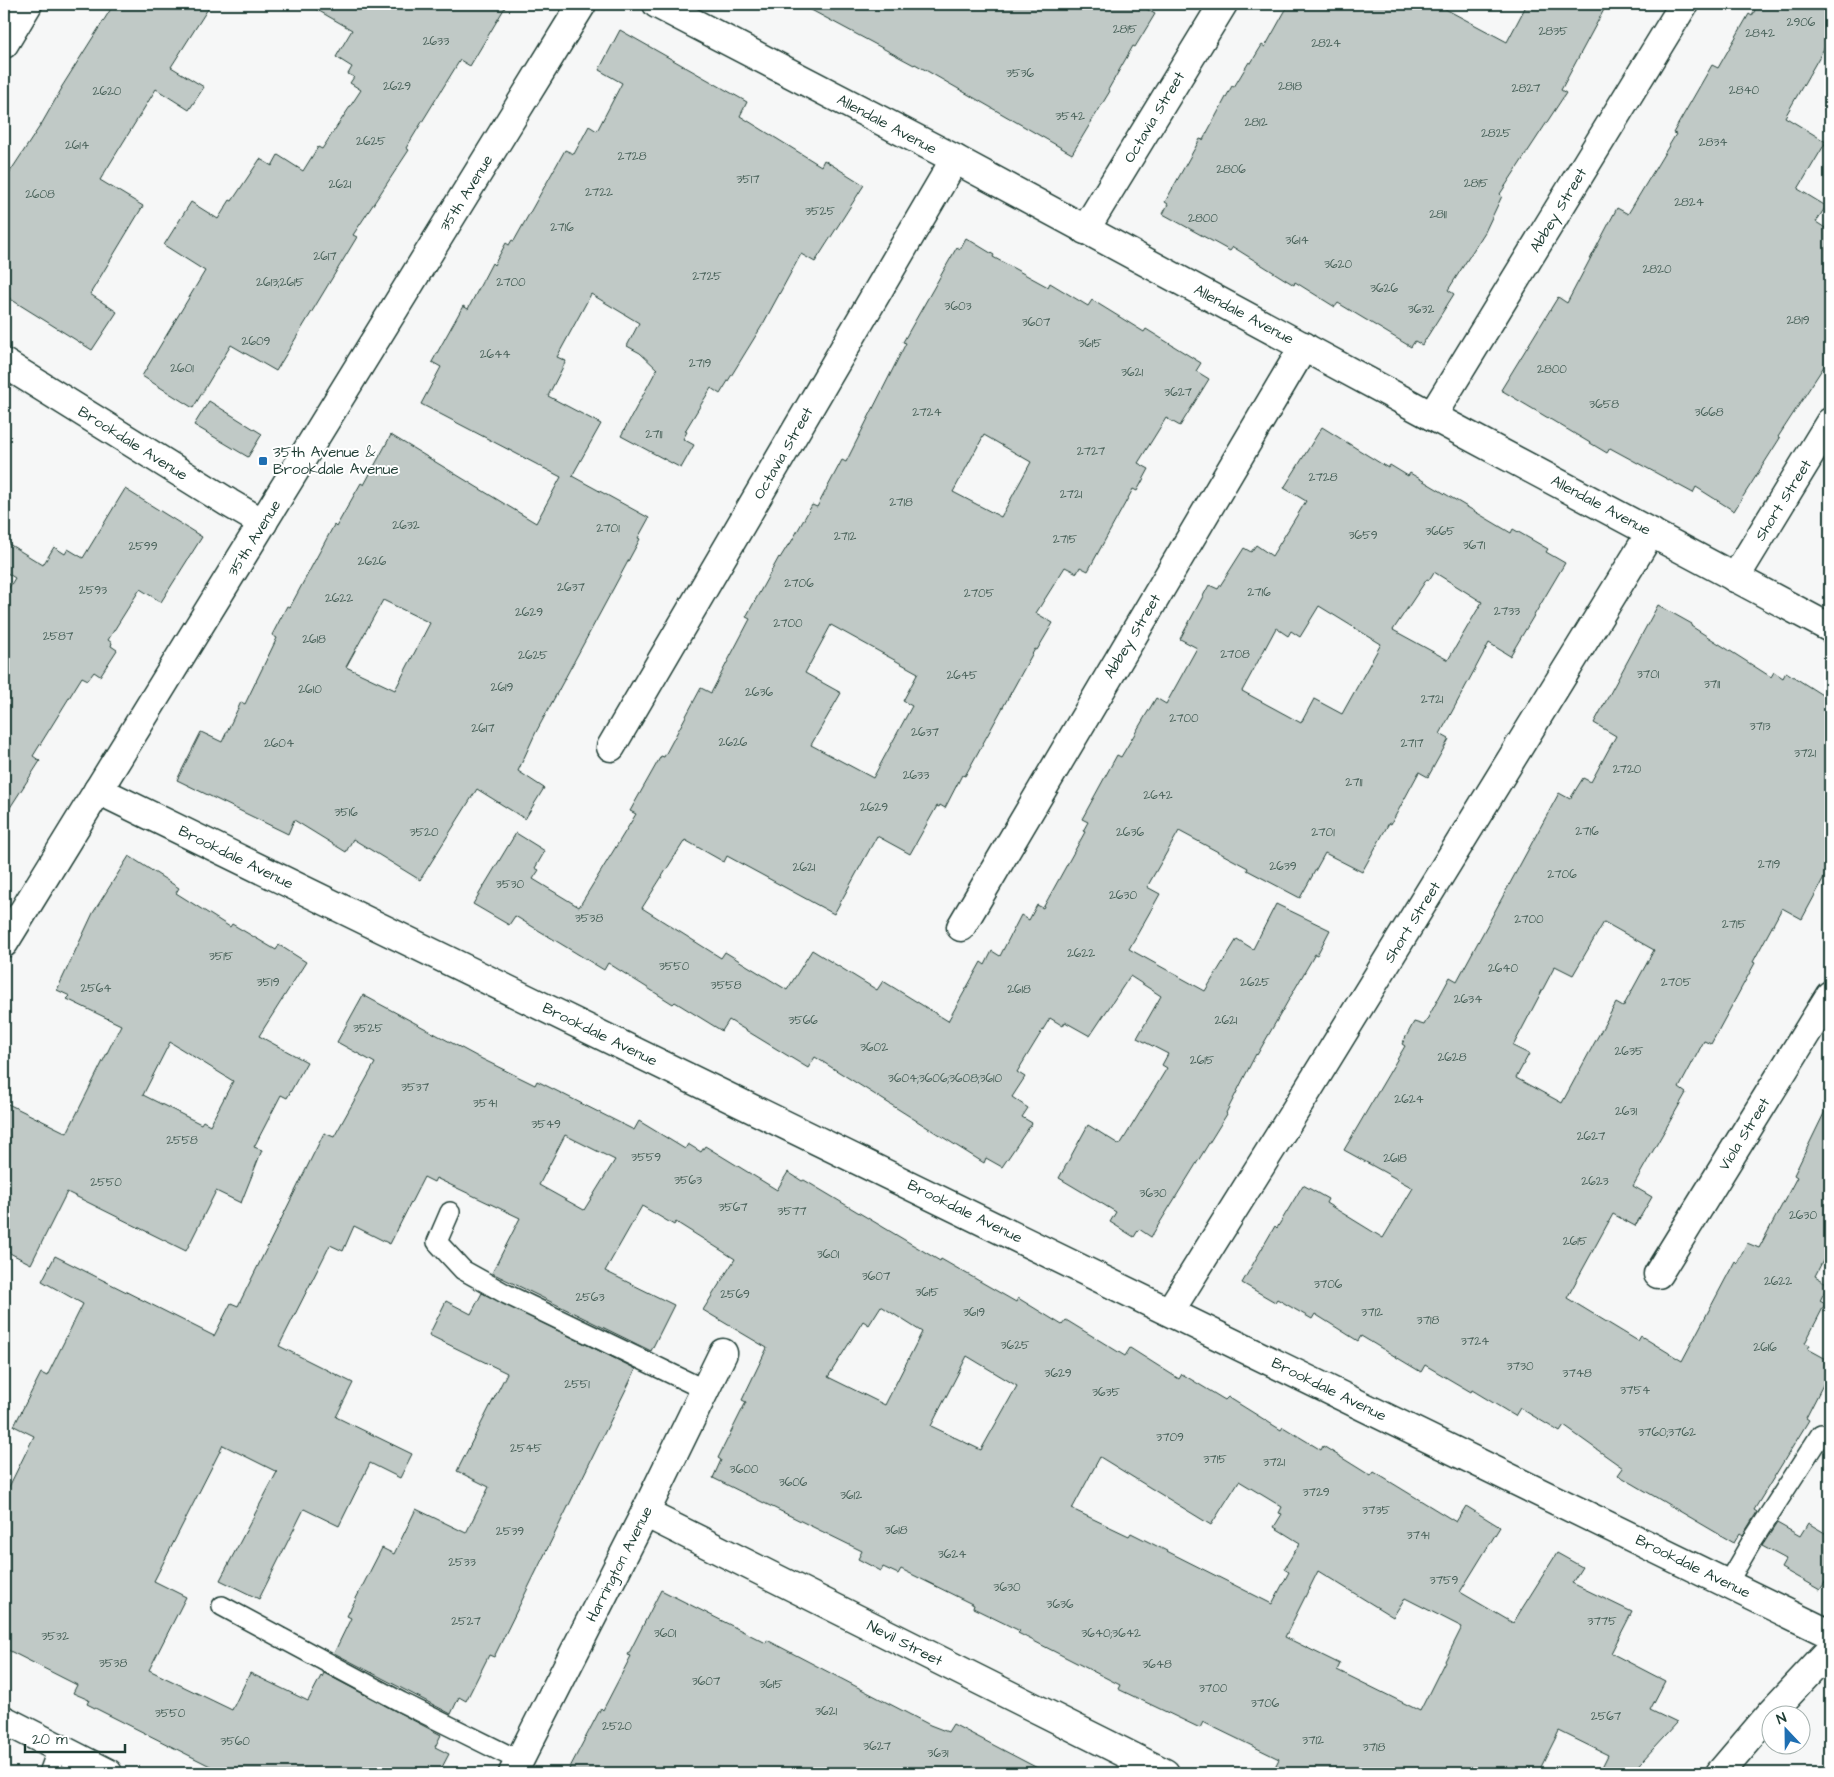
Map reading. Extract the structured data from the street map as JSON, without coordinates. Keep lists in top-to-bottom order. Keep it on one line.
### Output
{"streets":{"street":["Octavia Street","Allendale Avenue","35th Avenue","Abbey Street","Brookdale Avenue","Short Street","Viola Street","Harrington Avenue","Nevil Street"]},"crossings":[["Octavia Street","Allendale Avenue"],["Allendale Avenue","Abbey Street"],["Allendale Avenue","Short Street"],["35th Avenue","Brookdale Avenue"],["Brookdale Avenue","Short Street"],["Harrington Avenue","Nevil Street"]],"places":{"transit":["35th Avenue & Brookdale Avenue"]},"house_numbers":["2906","2815","2835","2842","2633","2824","3536","2629","2818","2827","2840","2620","3542","2812","2825","2625","2834","2614","2728","2806","3517","2815","2621","2722","2608","2824","3525","2811","2800","2716","3614","2617","3620","2820","2725","2613;2615","2700","3626","3603","3632","2819","3607","2609","3615","2644","2719","2601","2800","3621","3627","3658","2724","3668","2711","2727","2728","2721","2718","2632","2701","3665","3659","2712","2715","3671","2599","2626","2706","2637","2593","2716","2705","2622","2733","2629","2700","2587","2618","2708","2625","3701","2645","3711","2619","2610","2636","2721","2700","3713","2617","2637","2626","2604","2717","3721","2720","2633","2711","2642","2629","3516","2716","3520","2636","2701","2719","2639","2621","2706","3530","2630","3538","2700","2715","2622","3515","3550","2640","3519","2625","2705","3558","2564","2618","2634","3566","2621","3525","3602","2635","2628","2615","3604;3606;3608;3610","3537","2624","3541","2631","3549","2627","2558","3559","2618","3563","2623","2550","3630","3567","3577","2630","2615","3601","3607","2622","3706","3615","2569","2563","3619","3712","3718","3724","3625","2616","3730","3629","3748","2551","3754","3635","3760;3762","3709","2545","3715","3721","3600","3606","3729","3612","3735","3618","2539","3741","3624","2533","3759","3630","3636","2527","3775","3601","3640;3642","3532","3538","3648","3607","3615","3700","3706","3621","3550","2567","2520","3712","3560","3627","3718","3631"],"scale_bar":"20 m","north":"top"}
